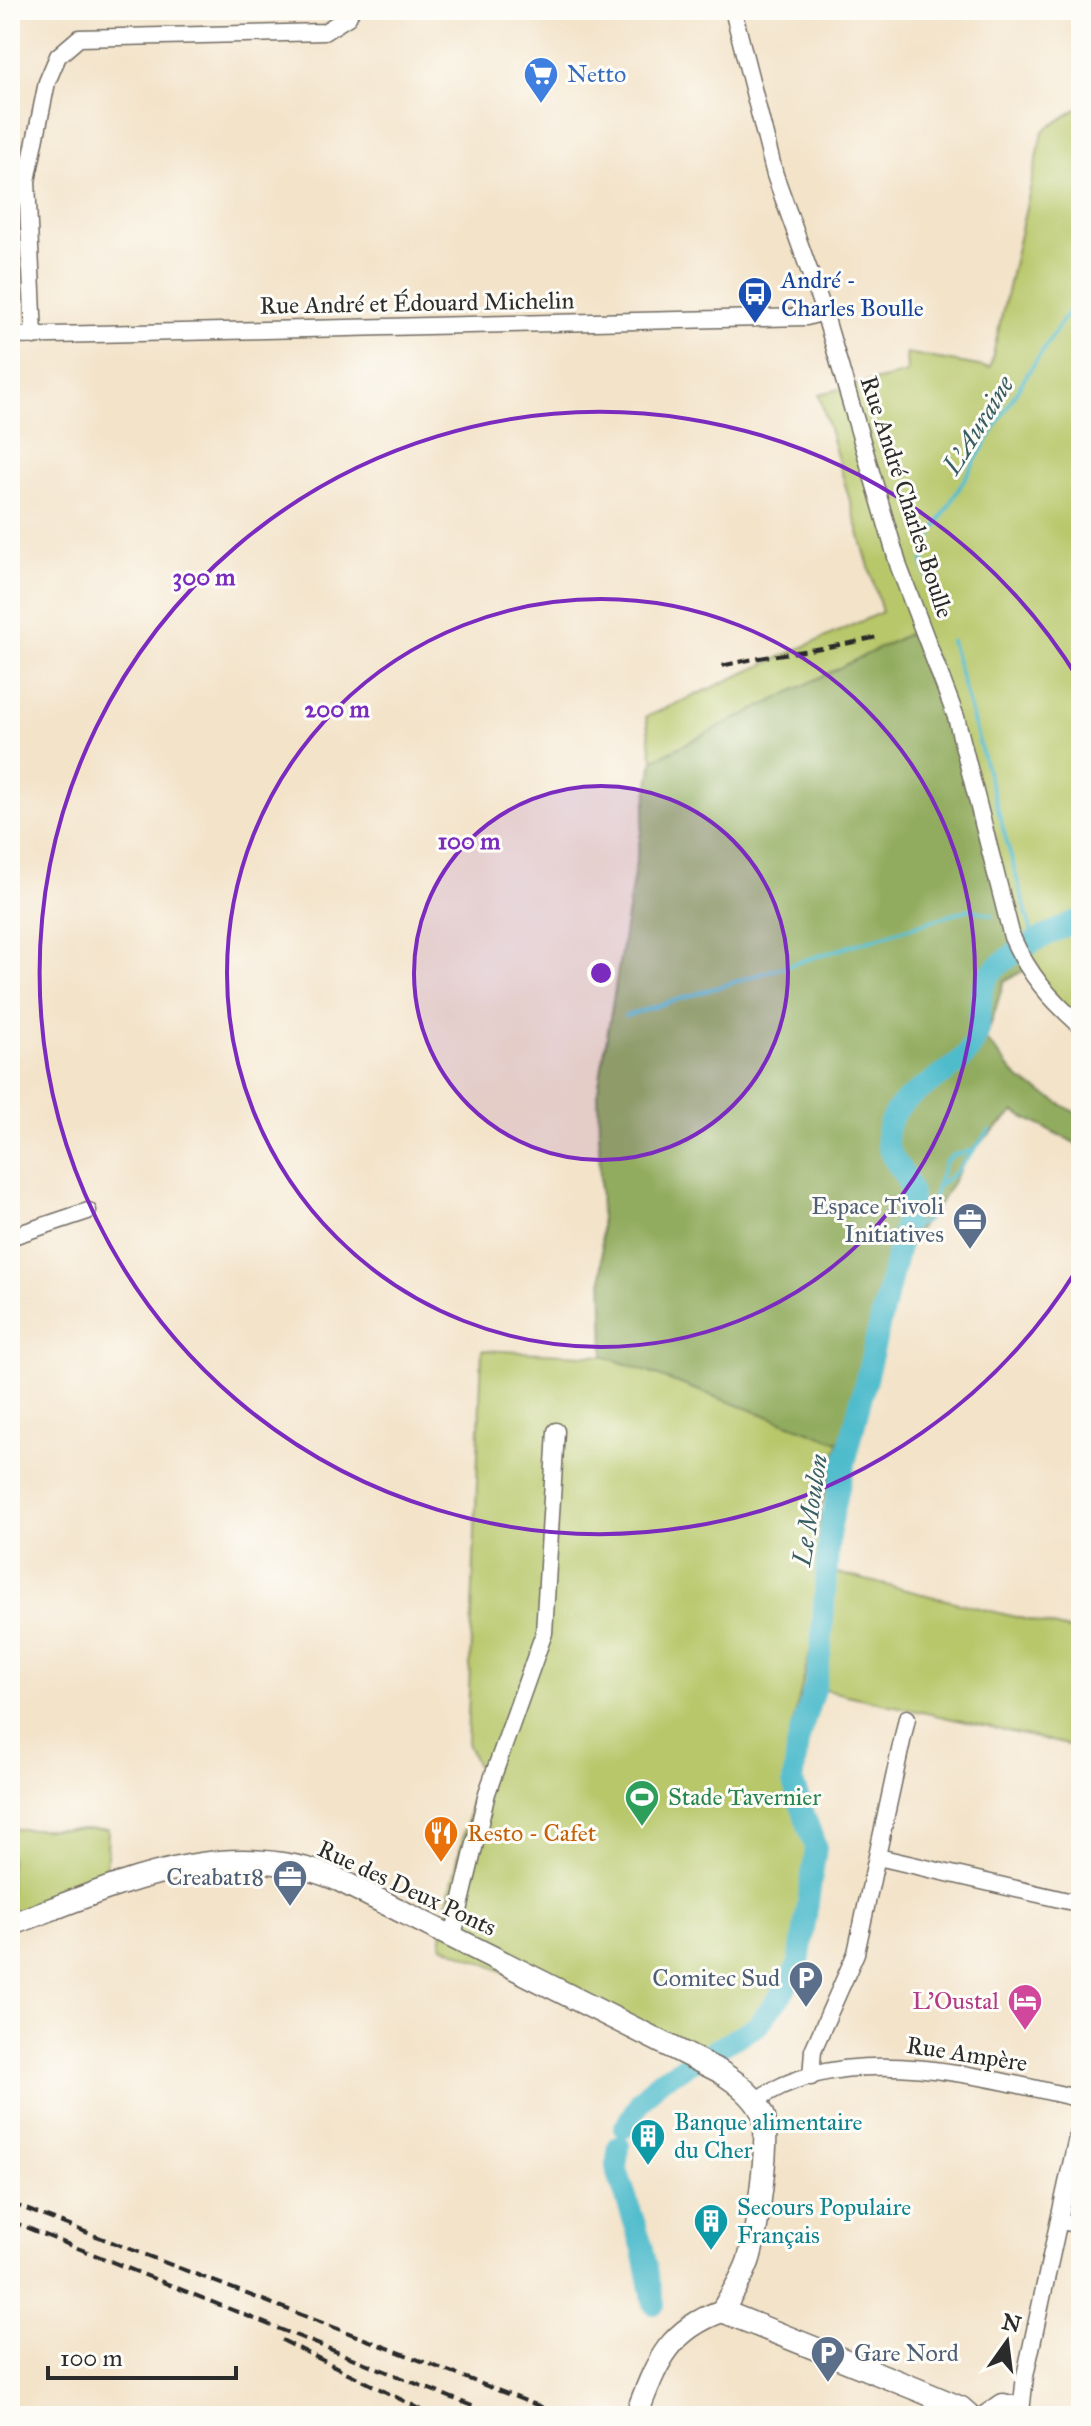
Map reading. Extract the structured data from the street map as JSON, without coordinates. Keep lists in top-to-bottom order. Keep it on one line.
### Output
{"streets":{"main road":["Rue des Deux Ponts"],"street":["Rue André et Édouard Michelin","Rue André Charles Boulle","Rue Ampère"]},"crossings":[["Rue André et Édouard Michelin","Rue André Charles Boulle"],["Rue des Deux Ponts","Rue Ampère"]],"water":["L'Auraine","Le Moulon"],"places":{"supermarket":["Netto"],"bus stop":["André - Charles Boulle"],"office":["Espace Tivoli Initiatives","Creabat18"],"sports":["Stade Tavernier"],"restaurant":["Resto - Cafet"],"parking":["Comitec Sud","Gare Nord"],"hotel":["L'Oustal"],"building":["Banque alimentaire du Cher","Secours Populaire Français"]},"scale_bar":"100 m","north":"top","rings":["300 m","200 m","100 m"]}
